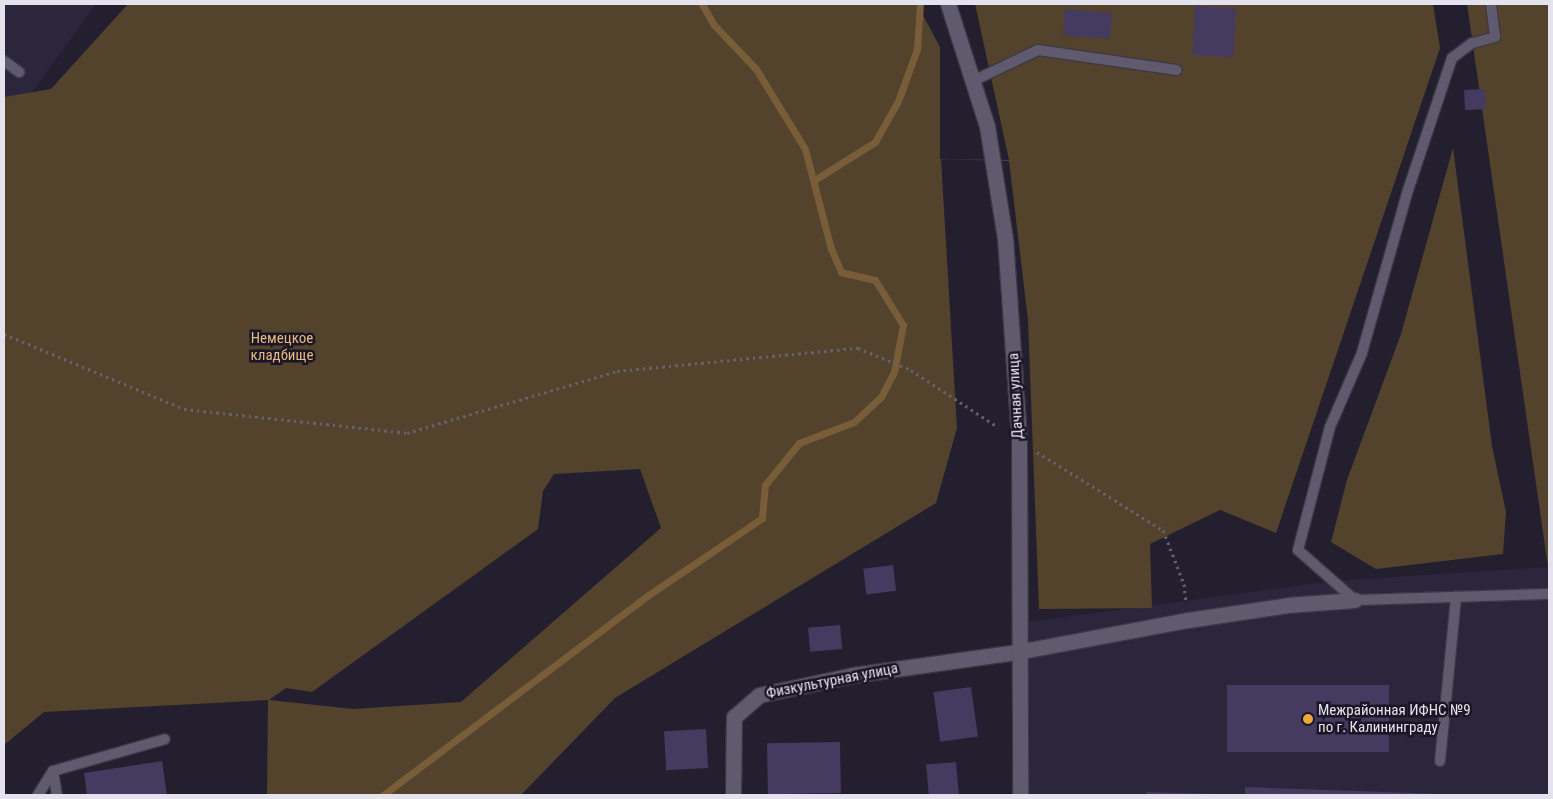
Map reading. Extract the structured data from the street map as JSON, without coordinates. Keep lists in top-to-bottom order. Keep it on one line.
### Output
{"streets":{"street":["Дачная улица","Физкультурная улица"]},"crossings":[["Дачная улица","Физкультурная улица"]],"parks":["Немецкое кладбище"],"places":["Межрайонная ИФНС №9 по г. Калининграду"]}
